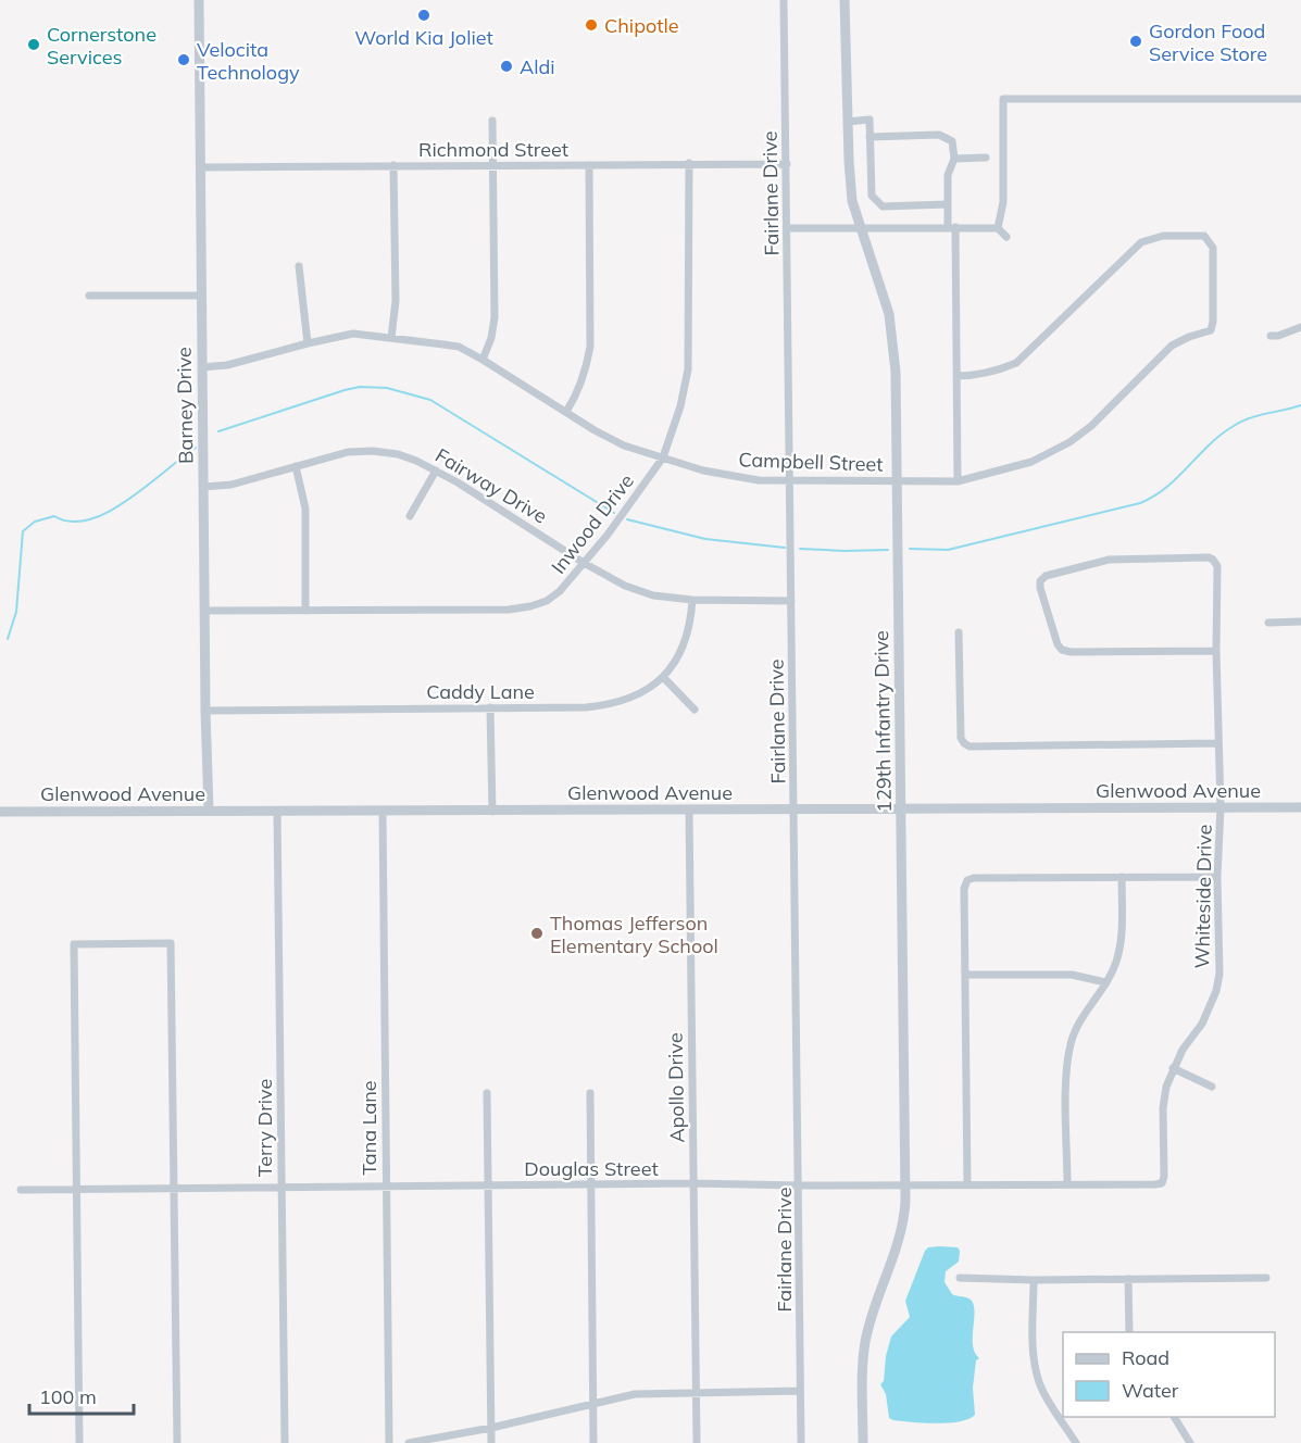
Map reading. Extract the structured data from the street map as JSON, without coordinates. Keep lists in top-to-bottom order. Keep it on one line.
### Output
{"streets":{"street":["Richmond Street","Fairlane Drive","Barney Drive","Campbell Street","Fairway Drive","Inwood Drive","Caddy Lane","129th Infantry Drive","Glenwood Avenue","Whiteside Drive","Apollo Drive","Terry Drive","Tana Lane","Douglas Street"]},"crossings":[["Richmond Street","Fairlane Drive"],["Richmond Street","Barney Drive"],["Richmond Street","Inwood Drive"],["Fairlane Drive","Campbell Street"],["Fairlane Drive","Fairway Drive"],["Fairlane Drive","Glenwood Avenue"],["Fairlane Drive","Douglas Street"],["Barney Drive","Campbell Street"],["Barney Drive","Fairway Drive"],["Barney Drive","Inwood Drive"],["Barney Drive","Caddy Lane"],["Barney Drive","Glenwood Avenue"],["Campbell Street","Inwood Drive"],["Campbell Street","129th Infantry Drive"],["Fairway Drive","Inwood Drive"],["Fairway Drive","Caddy Lane"],["129th Infantry Drive","Glenwood Avenue"],["129th Infantry Drive","Douglas Street"],["Glenwood Avenue","Whiteside Drive"],["Glenwood Avenue","Apollo Drive"],["Glenwood Avenue","Terry Drive"],["Glenwood Avenue","Tana Lane"],["Whiteside Drive","Douglas Street"],["Apollo Drive","Douglas Street"],["Terry Drive","Douglas Street"],["Tana Lane","Douglas Street"]],"places":["World Kia Joliet","Chipotle","Gordon Food Service Store","Cornerstone Services","Velocita Technology","Aldi","Thomas Jefferson Elementary School"],"legend":["Road","Water"],"scale_bar":"100 m"}
